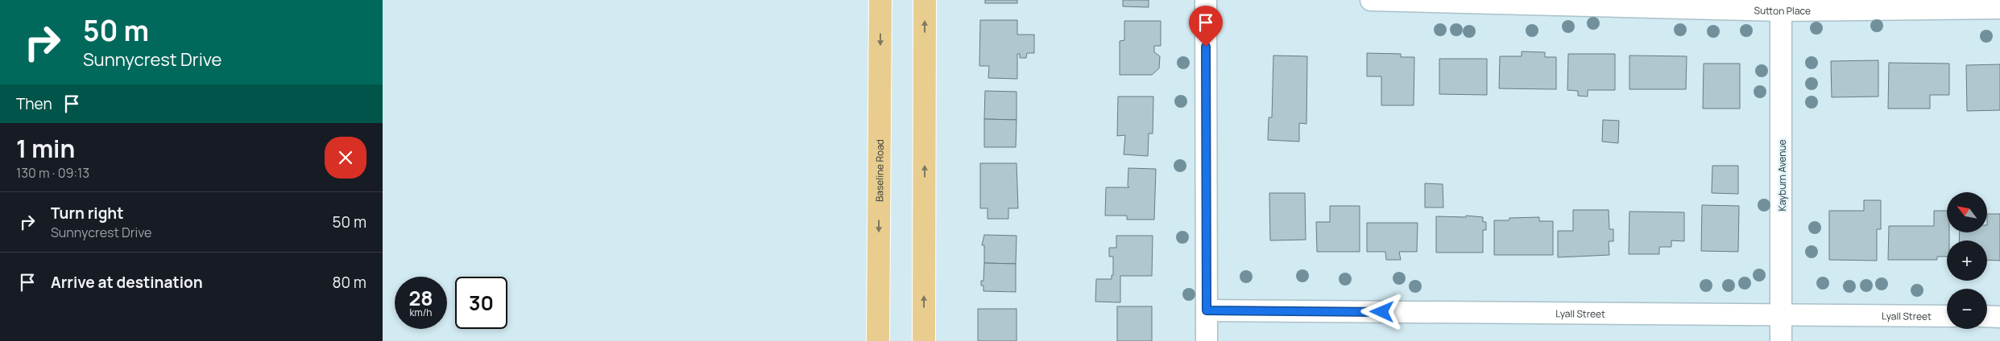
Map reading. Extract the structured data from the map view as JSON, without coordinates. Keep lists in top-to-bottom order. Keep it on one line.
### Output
{"streets":{"main road":["Baseline Road"],"street":["Sutton Place","Kayburn Avenue","Lyall Street"]},"crossings":[["Sutton Place","Kayburn Avenue"],["Kayburn Avenue","Lyall Street"]],"north":"top left","page":{"turn":["50 m","Sunnycrest Drive"],"then":"Then","heading":["1 min","130 m · 09:13"],"list":[{"name":"Turn right","note":"Sunnycrest Drive","value":"50 m"},{"name":"Arrive at destination","value":"80 m"}],"map_buttons":["+","−"],"speed":"28 km/h","limit":"30"}}
